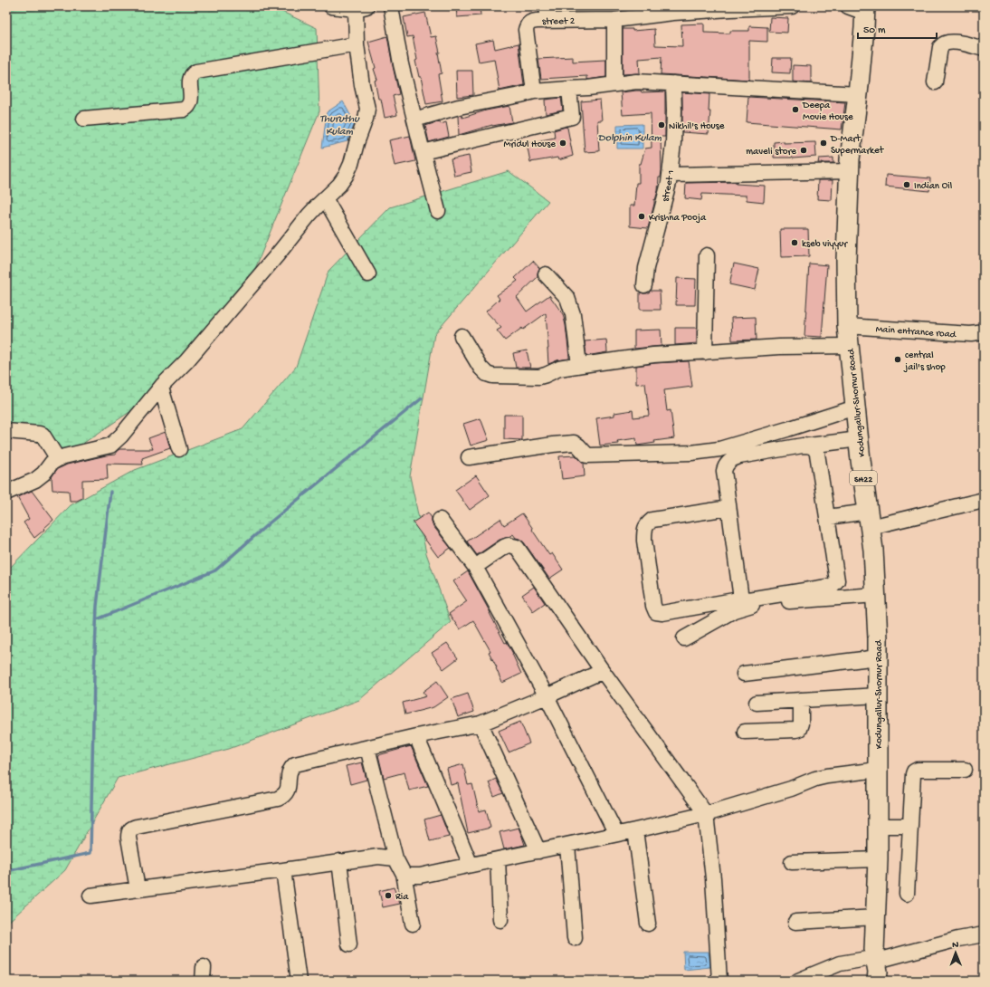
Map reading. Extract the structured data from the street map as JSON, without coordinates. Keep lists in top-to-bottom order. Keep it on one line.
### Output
{"streets":{"main road":["Kodungallur-Shornur Road","SH22"],"street":["street 2","street 1","Main entrance road"]},"crossings":[["Main entrance road","Kodungallur-Shornur Road"],["Kodungallur-Shornur Road","SH22"]],"water":["Thuruthu Kulam","Dolphin Kulam"],"places":["Deepa Movie House","Nikhil's House","Mridul House","D-Mart Supermarket","maveli store","Indian Oil","Krishna Pooja","kseb viyyur","central jail's shop","Ria"],"scale_bar":"50 m","north":"top"}
